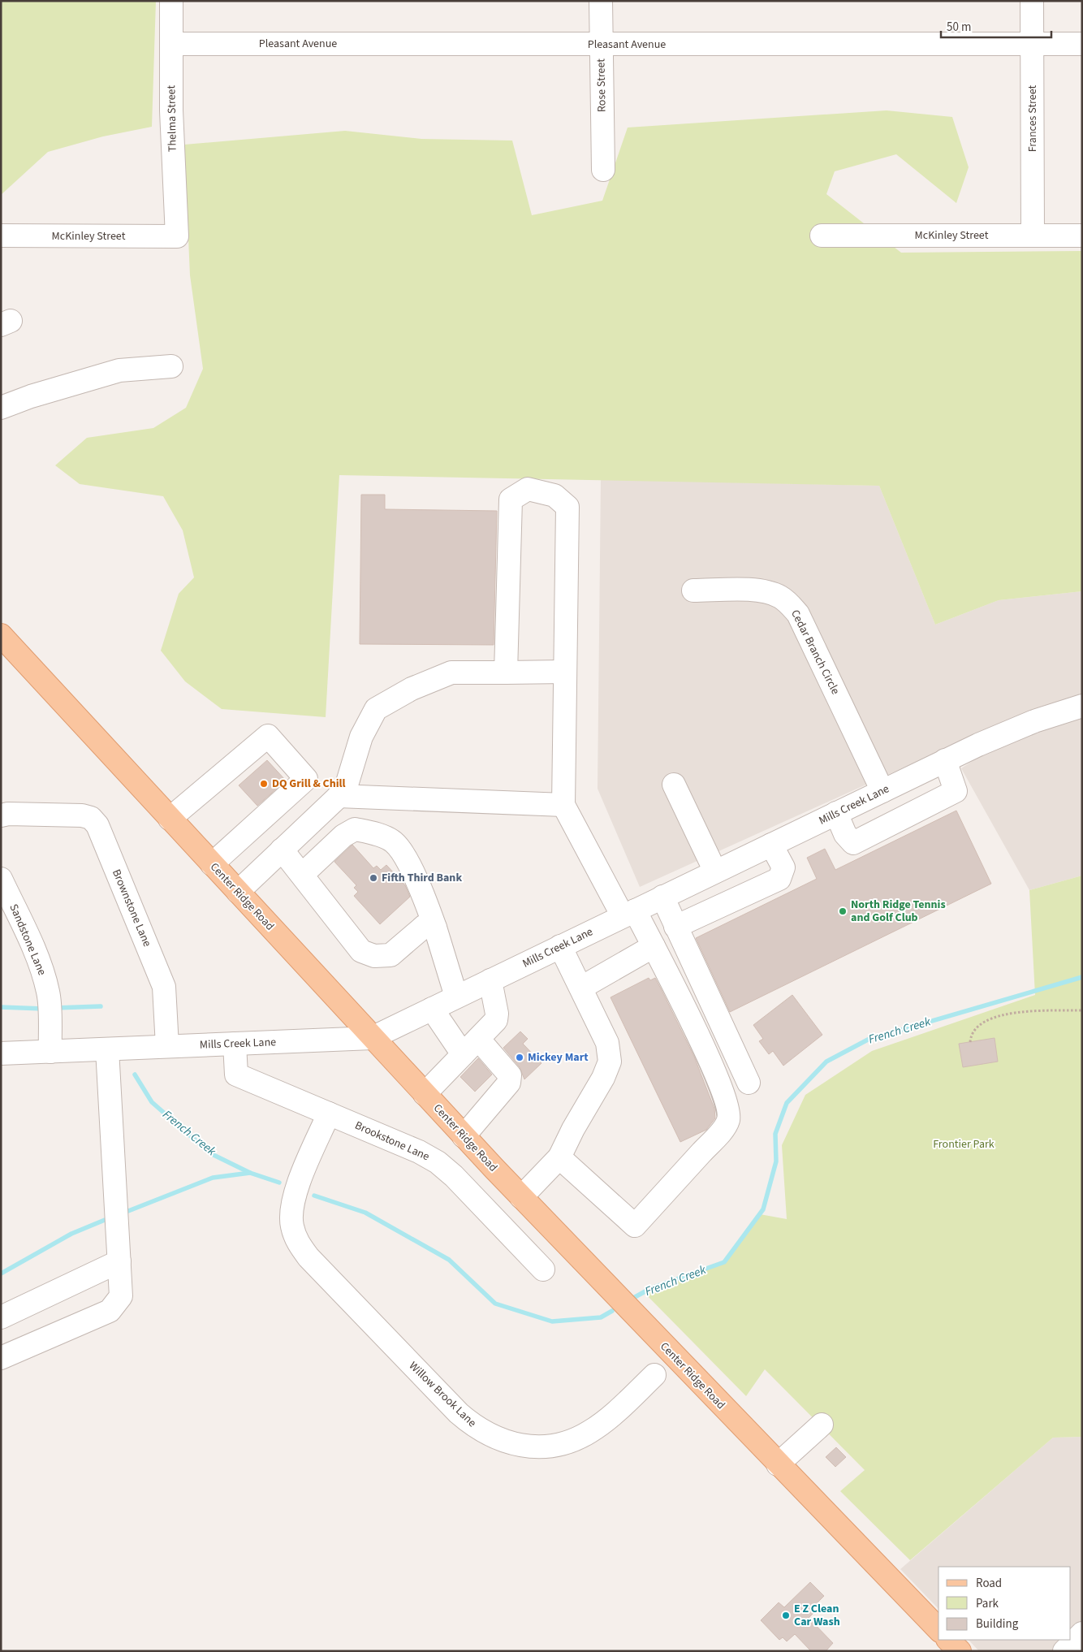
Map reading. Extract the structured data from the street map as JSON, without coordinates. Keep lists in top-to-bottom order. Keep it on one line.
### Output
{"streets":{"main road":["Center Ridge Road"],"street":["Pleasant Avenue","Rose Street","Thelma Street","Frances Street","McKinley Street","Cedar Branch Circle","Mills Creek Lane","Brownstone Lane","Sandstone Lane","Brookstone Lane","Willow Brook Lane"]},"crossings":[["Pleasant Avenue","Rose Street"],["Pleasant Avenue","Thelma Street"],["Pleasant Avenue","Frances Street"],["Thelma Street","McKinley Street"],["Frances Street","McKinley Street"],["Cedar Branch Circle","Mills Creek Lane"],["Mills Creek Lane","Center Ridge Road"],["Mills Creek Lane","Brownstone Lane"],["Mills Creek Lane","Sandstone Lane"],["Mills Creek Lane","Brookstone Lane"],["Brookstone Lane","Willow Brook Lane"]],"water":["French Creek"],"parks":["Frontier Park"],"places":["DQ Grill & Chill","Fifth Third Bank","North Ridge Tennis and Golf Club","Mickey Mart","E Z Clean Car Wash"],"legend":["Road","Park","Building"],"scale_bar":"50 m"}
